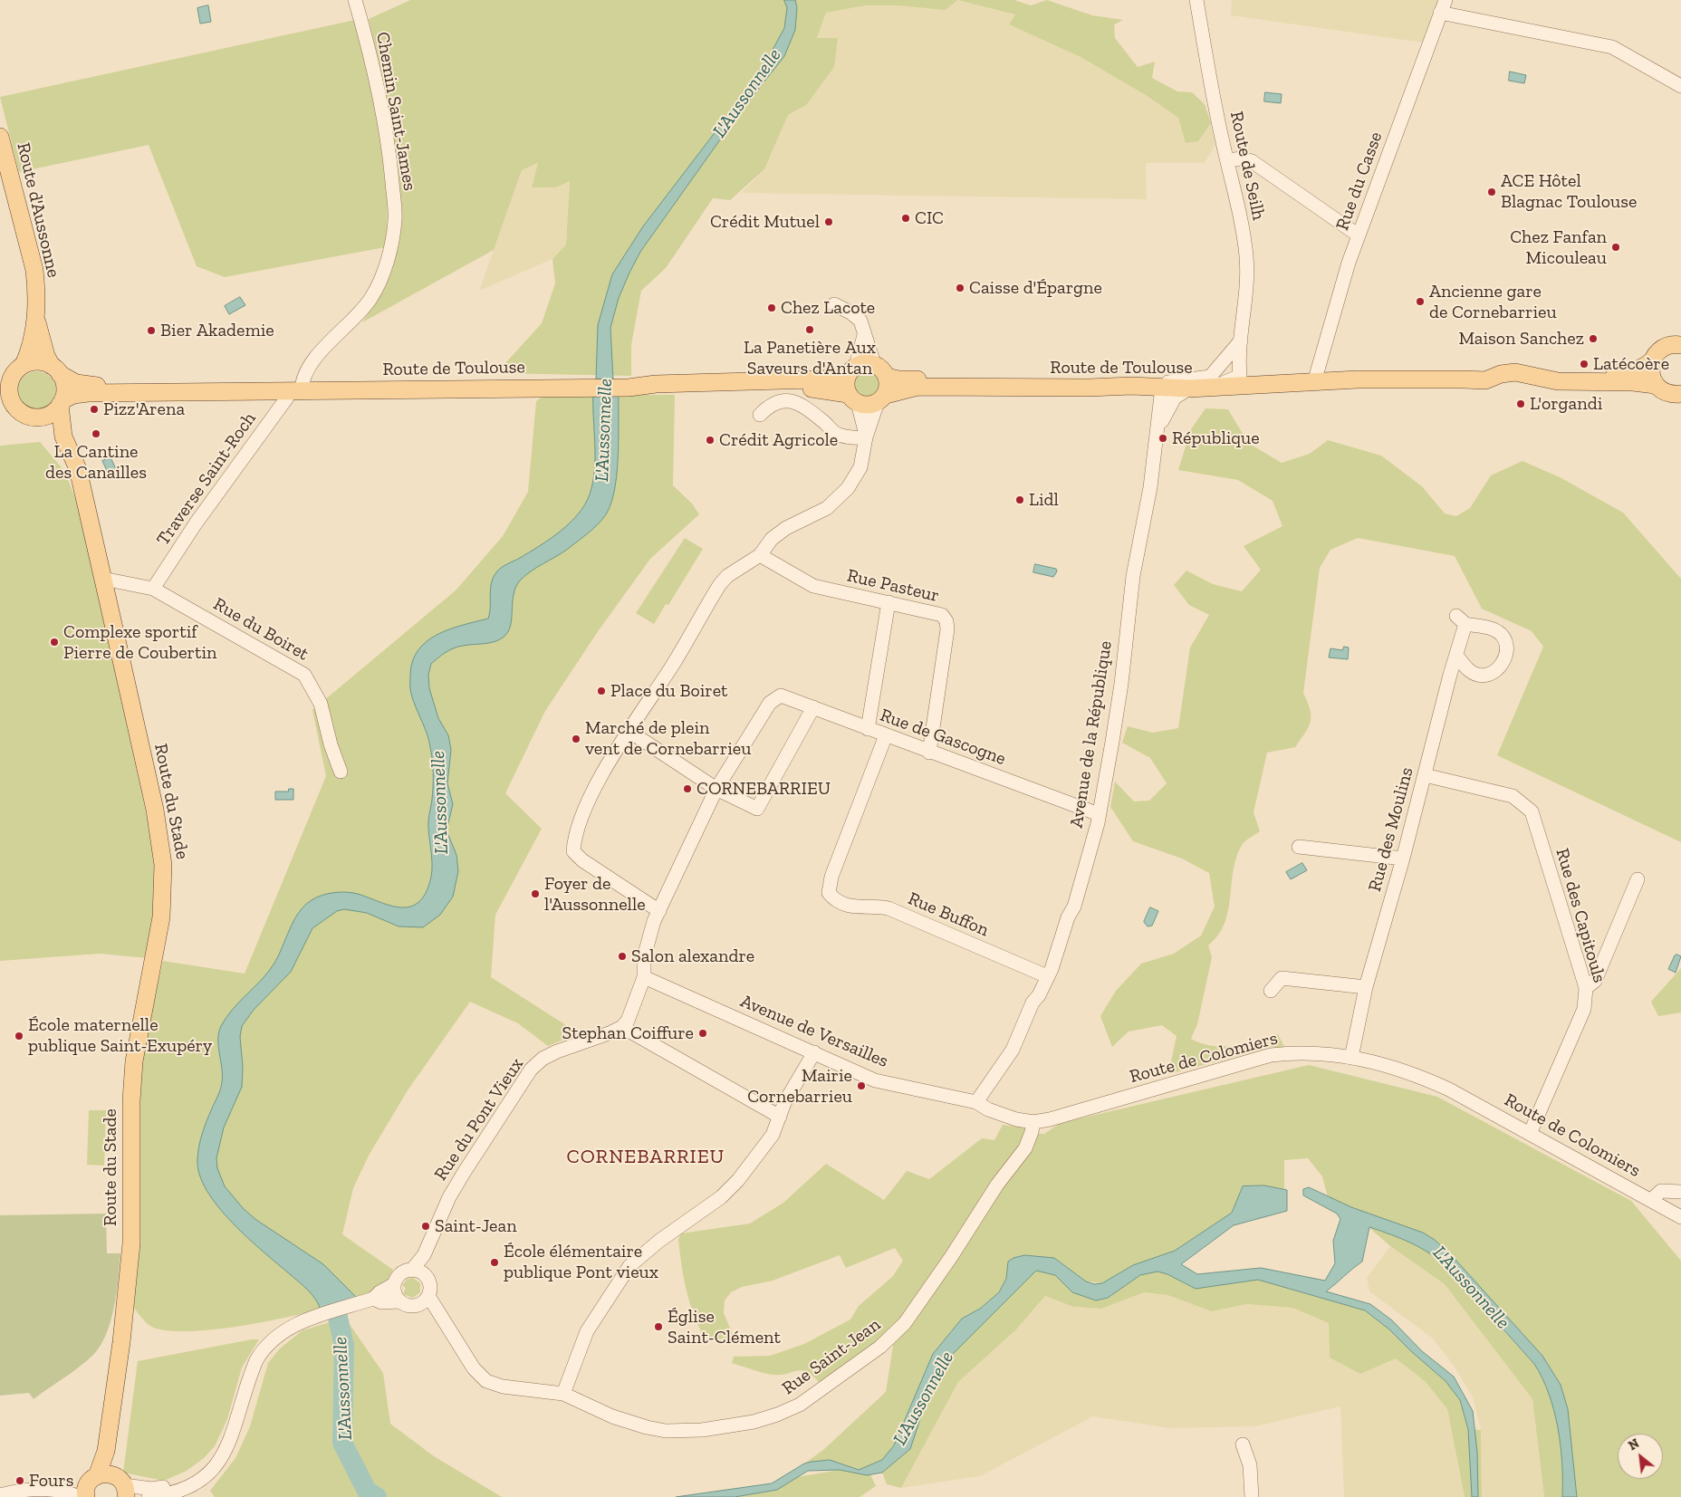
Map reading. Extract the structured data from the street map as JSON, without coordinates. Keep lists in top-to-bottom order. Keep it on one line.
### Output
{"streets":{"main road":["Route d'Aussonne","Route de Toulouse","Route du Stade"],"street":["Chemin Saint-James","Route de Seilh","Rue du Casse","Traverse Saint-Roch","Rue Pasteur","Rue du Boiret","Avenue de la République","Rue de Gascogne","Rue des Moulins","Rue Buffon","Rue des Capitouls","Avenue de Versailles","Route de Colomiers","Rue du Pont Vieux","Rue Saint-Jean"]},"crossings":[["Chemin Saint-James","Route de Toulouse"],["Chemin Saint-James","Traverse Saint-Roch"],["Route de Seilh","Route de Toulouse"],["Rue du Casse","Route de Toulouse"],["Route d'Aussonne","Route de Toulouse"],["Route d'Aussonne","Route du Stade"],["Route de Toulouse","Traverse Saint-Roch"],["Route de Toulouse","Avenue de la République"],["Route de Toulouse","Route du Stade"],["Traverse Saint-Roch","Rue du Boiret"],["Rue Pasteur","Rue de Gascogne"],["Rue du Boiret","Route du Stade"],["Avenue de la République","Rue de Gascogne"],["Avenue de la République","Rue Buffon"],["Avenue de la République","Avenue de Versailles"],["Avenue de la République","Route de Colomiers"],["Rue de Gascogne","Rue Buffon"],["Rue des Moulins","Rue des Capitouls"],["Rue des Moulins","Route de Colomiers"],["Rue des Capitouls","Route de Colomiers"],["Avenue de Versailles","Route de Colomiers"],["Route de Colomiers","Rue Saint-Jean"],["Rue du Pont Vieux","Rue Saint-Jean"]],"districts":["CORNEBARRIEU"],"water":["L'Aussonnelle"],"places":["ACE Hôtel Blagnac Toulouse","CIC","Crédit Mutuel","Chez Fanfan Micouleau","Caisse d'Épargne","Ancienne gare de Cornebarrieu","Chez Lacote","La Panetière Aux Saveurs d'Antan","Bier Akademie","Maison Sanchez","Latécoère","L'organdi","Pizz'Arena","La Cantine des Canailles","République","Crédit Agricole","Lidl","Complexe sportif Pierre de Coubertin","Place du Boiret","Marché de plein vent de Cornebarrieu","CORNEBARRIEU","Foyer de l'Aussonnelle","Salon alexandre","Stephan Coiffure","École maternelle publique Saint-Exupéry","Mairie Cornebarrieu","Saint-Jean","École élémentaire publique Pont vieux","Église Saint-Clément","Fours"],"north":"top left"}
